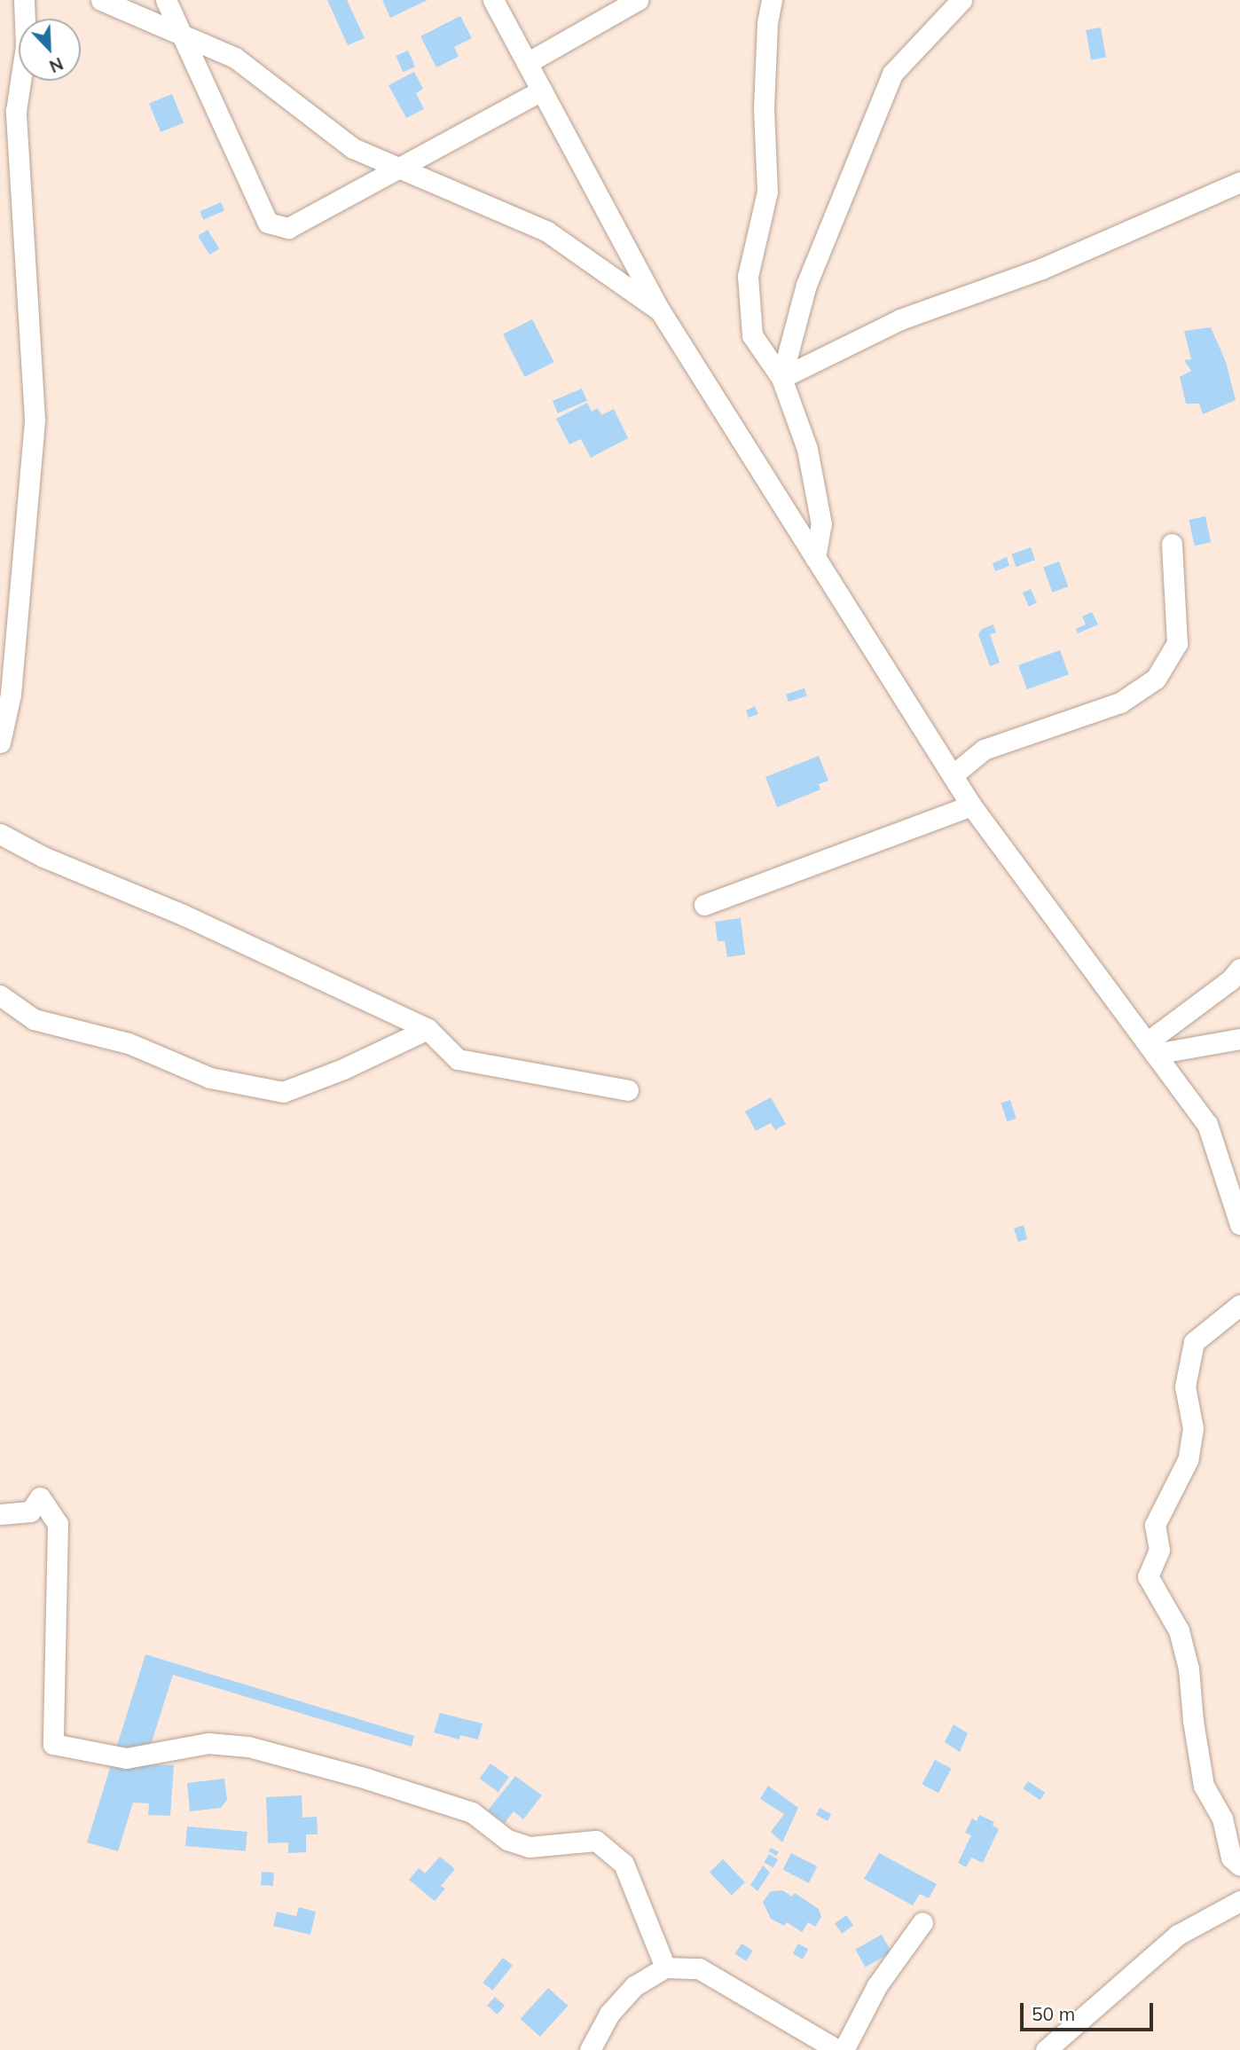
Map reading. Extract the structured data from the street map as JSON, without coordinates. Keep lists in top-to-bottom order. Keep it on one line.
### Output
{"scale_bar":"50 m","north":"bottom right"}
